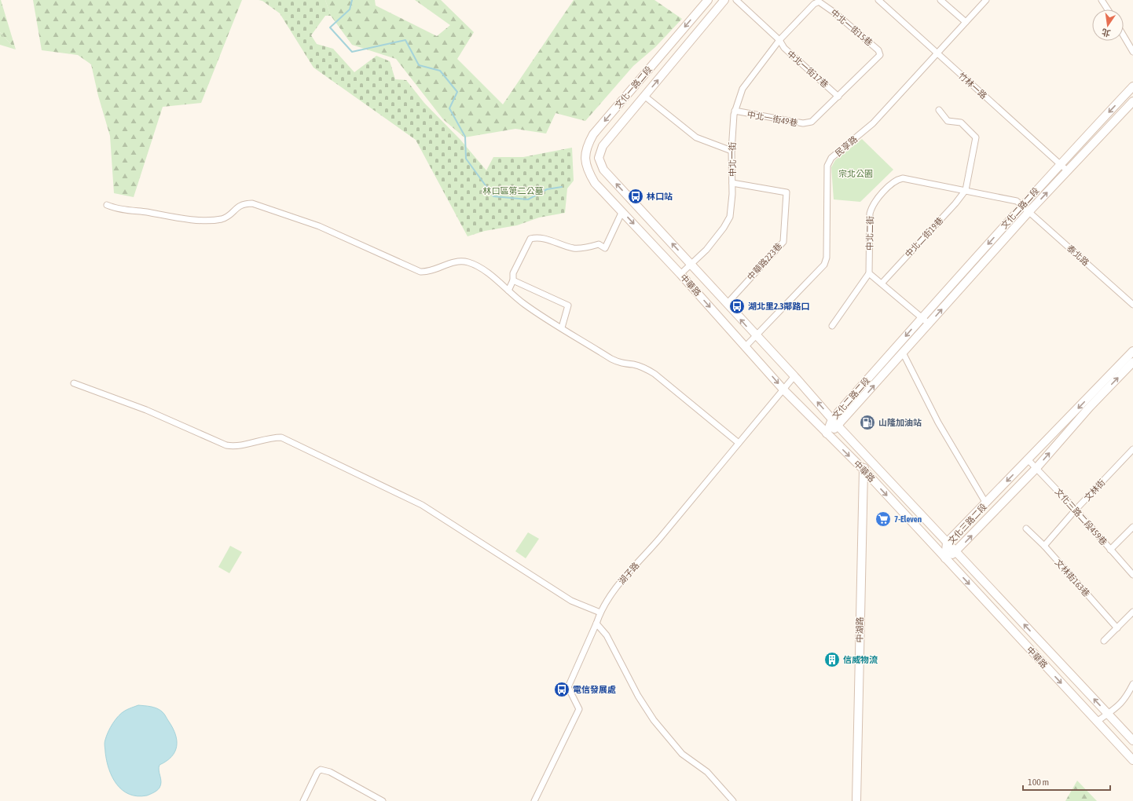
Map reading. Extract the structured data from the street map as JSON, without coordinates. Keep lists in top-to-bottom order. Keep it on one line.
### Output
{"streets":{"street":["中北一街15巷","中北一街17巷","竹林一路","文化一路二段","中北一街49巷","民享路","中北一街","文化二路二段","中北二街","中北二街19巷","泰北路","中華路223巷","中華路","文林街","文化三路二段459巷","文化三路二段","湖子路","文林街163巷","中湖路"]},"crossings":[["中北一街15巷","中北一街17巷"],["中北一街15巷","中北一街49巷"],["中北一街15巷","中北一街"],["中北一街17巷","中北一街49巷"],["中北一街17巷","中北一街"],["竹林一路","民享路"],["竹林一路","文化二路二段"],["文化一路二段","中華路"],["中北一街49巷","中北一街"],["民享路","中華路"],["中北一街","中華路223巷"],["中北一街","中華路"],["文化二路二段","中北二街"],["文化二路二段","泰北路"],["文化二路二段","中華路"],["中北二街","中北二街19巷"],["中北二街","泰北路"],["中華路223巷","中華路"],["中華路","文化三路二段"],["中華路","湖子路"],["中華路","中湖路"],["文林街","文化三路二段459巷"],["文林街","文林街163巷"],["文化三路二段459巷","文化三路二段"]],"parks":["宗北公園","林口區第二公墓"],"places":{"bus stop":["林口站","湖北里2.3鄰路口","電信發展處"],"fuel station":["山隆加油站"],"supermarket":["7-Eleven"],"building":["信威物流"]},"scale_bar":"100 m","north":"bottom"}
